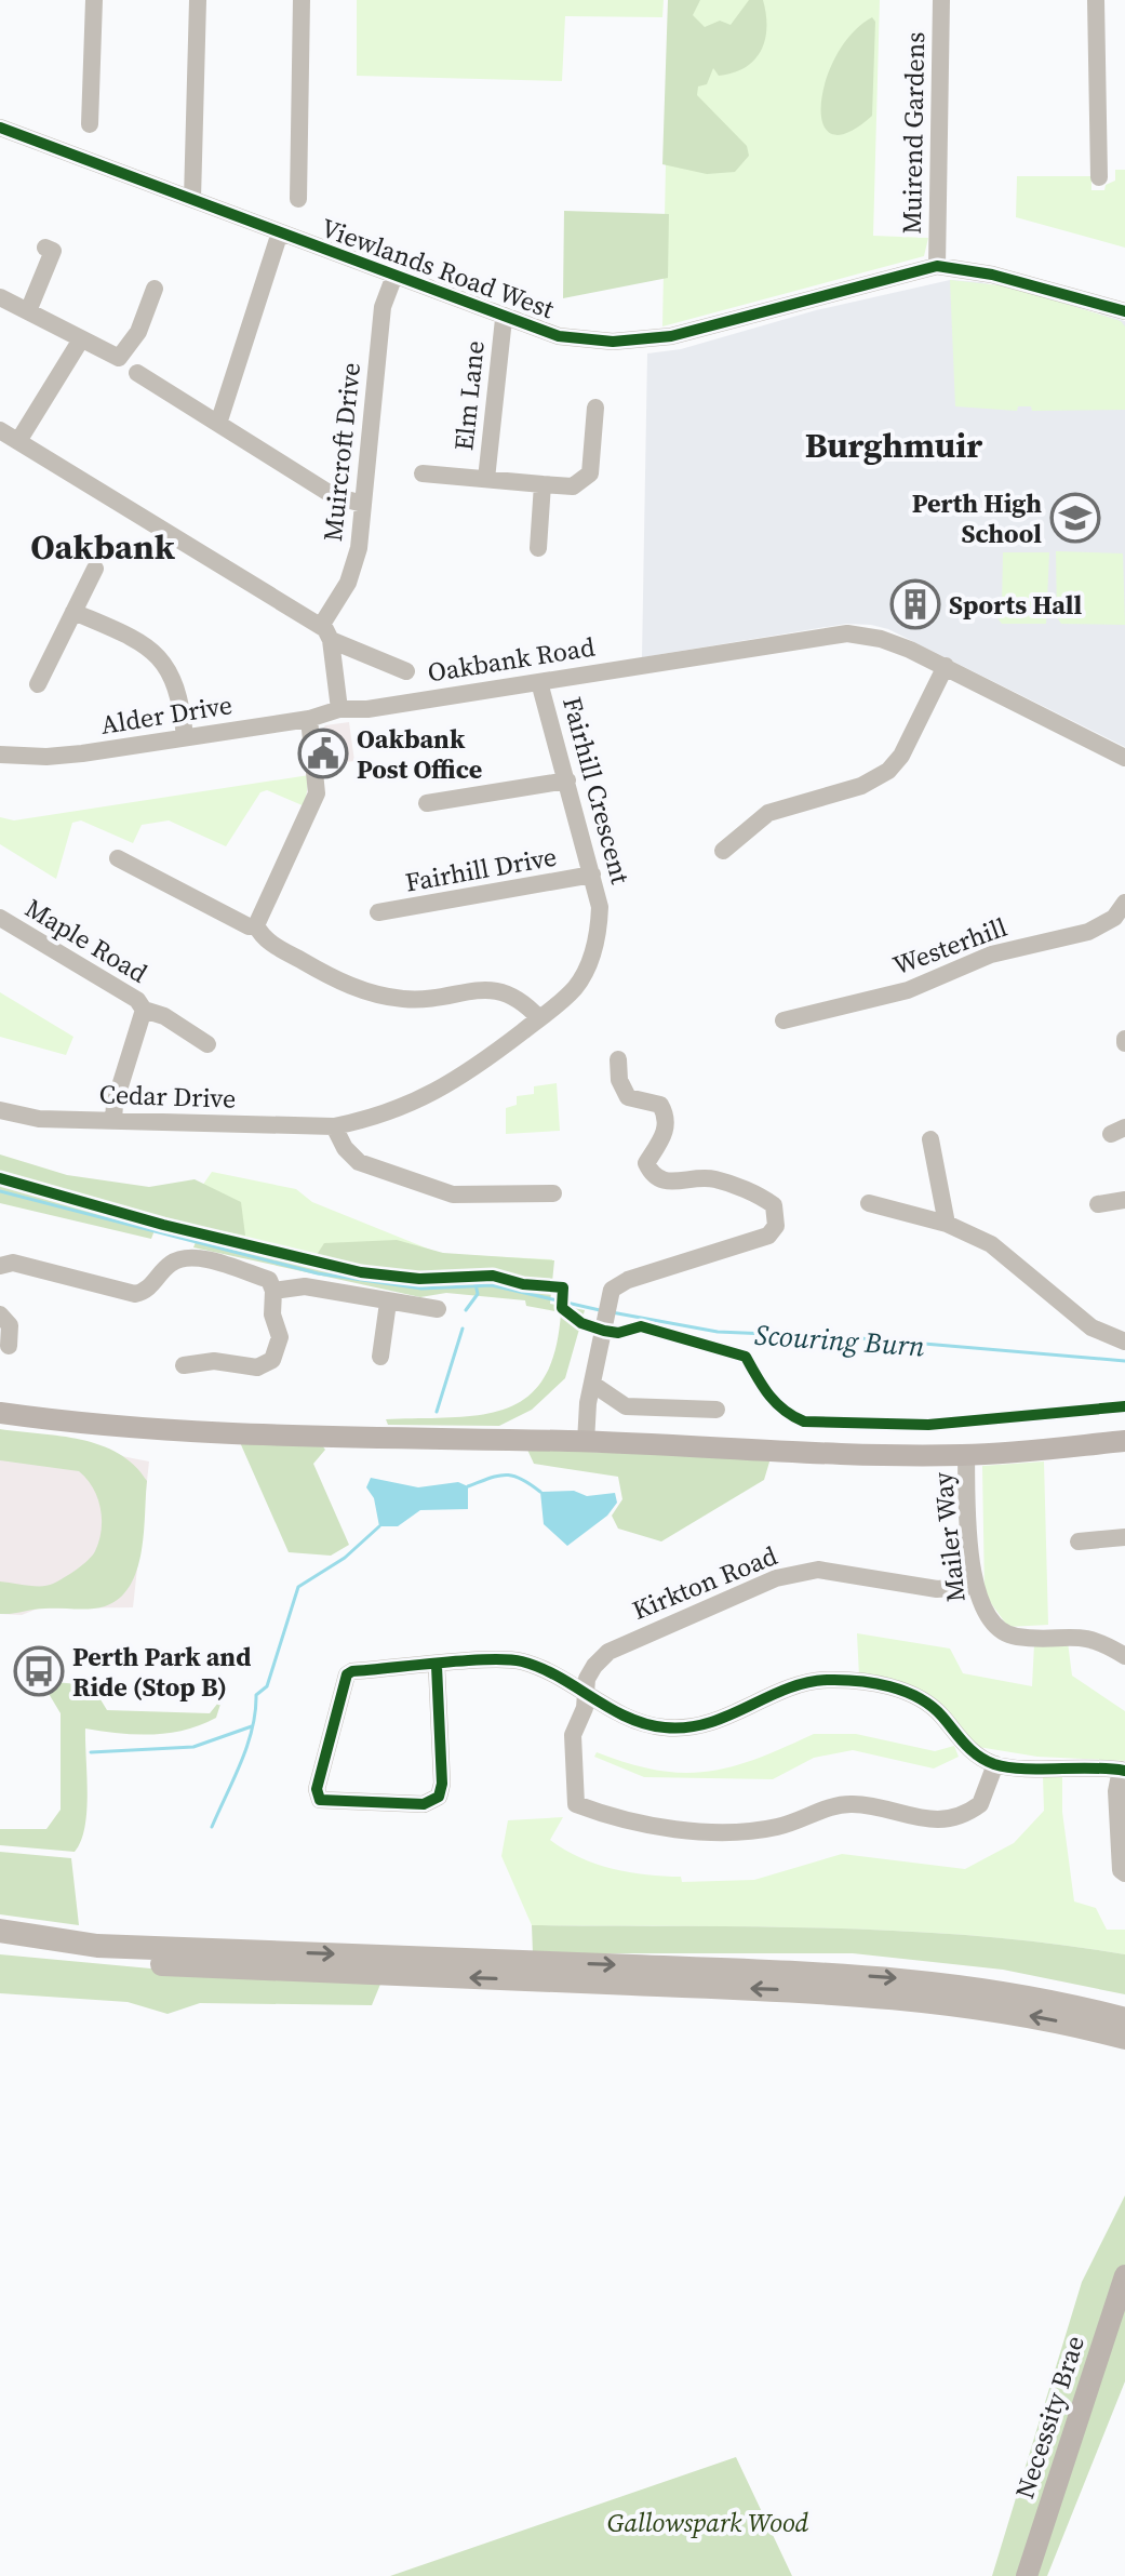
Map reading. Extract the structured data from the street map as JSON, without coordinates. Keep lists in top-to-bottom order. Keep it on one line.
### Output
{"streets":{"main road":["Necessity Brae"],"street":["Muirend Gardens","Viewlands Road West","Elm Lane","Muircroft Drive","Oakbank Road","Alder Drive","Fairhill Crescent","Fairhill Drive","Maple Road","Westerhill","Cedar Drive","Mailer Way","Kirkton Road"]},"crossings":[["Muirend Gardens","Viewlands Road West"],["Viewlands Road West","Elm Lane"],["Viewlands Road West","Muircroft Drive"],["Oakbank Road","Alder Drive"],["Oakbank Road","Fairhill Crescent"],["Fairhill Crescent","Fairhill Drive"],["Fairhill Crescent","Cedar Drive"],["Maple Road","Cedar Drive"],["Mailer Way","Kirkton Road"]],"districts":["Burghmuir","Oakbank"],"water":["Scouring Burn"],"parks":["Gallowspark Wood"],"places":{"school or university":["Perth High School"],"building":["Sports Hall"],"public building":["Oakbank Post Office"],"bus stop":["Perth Park and Ride (Stop B)"]}}
